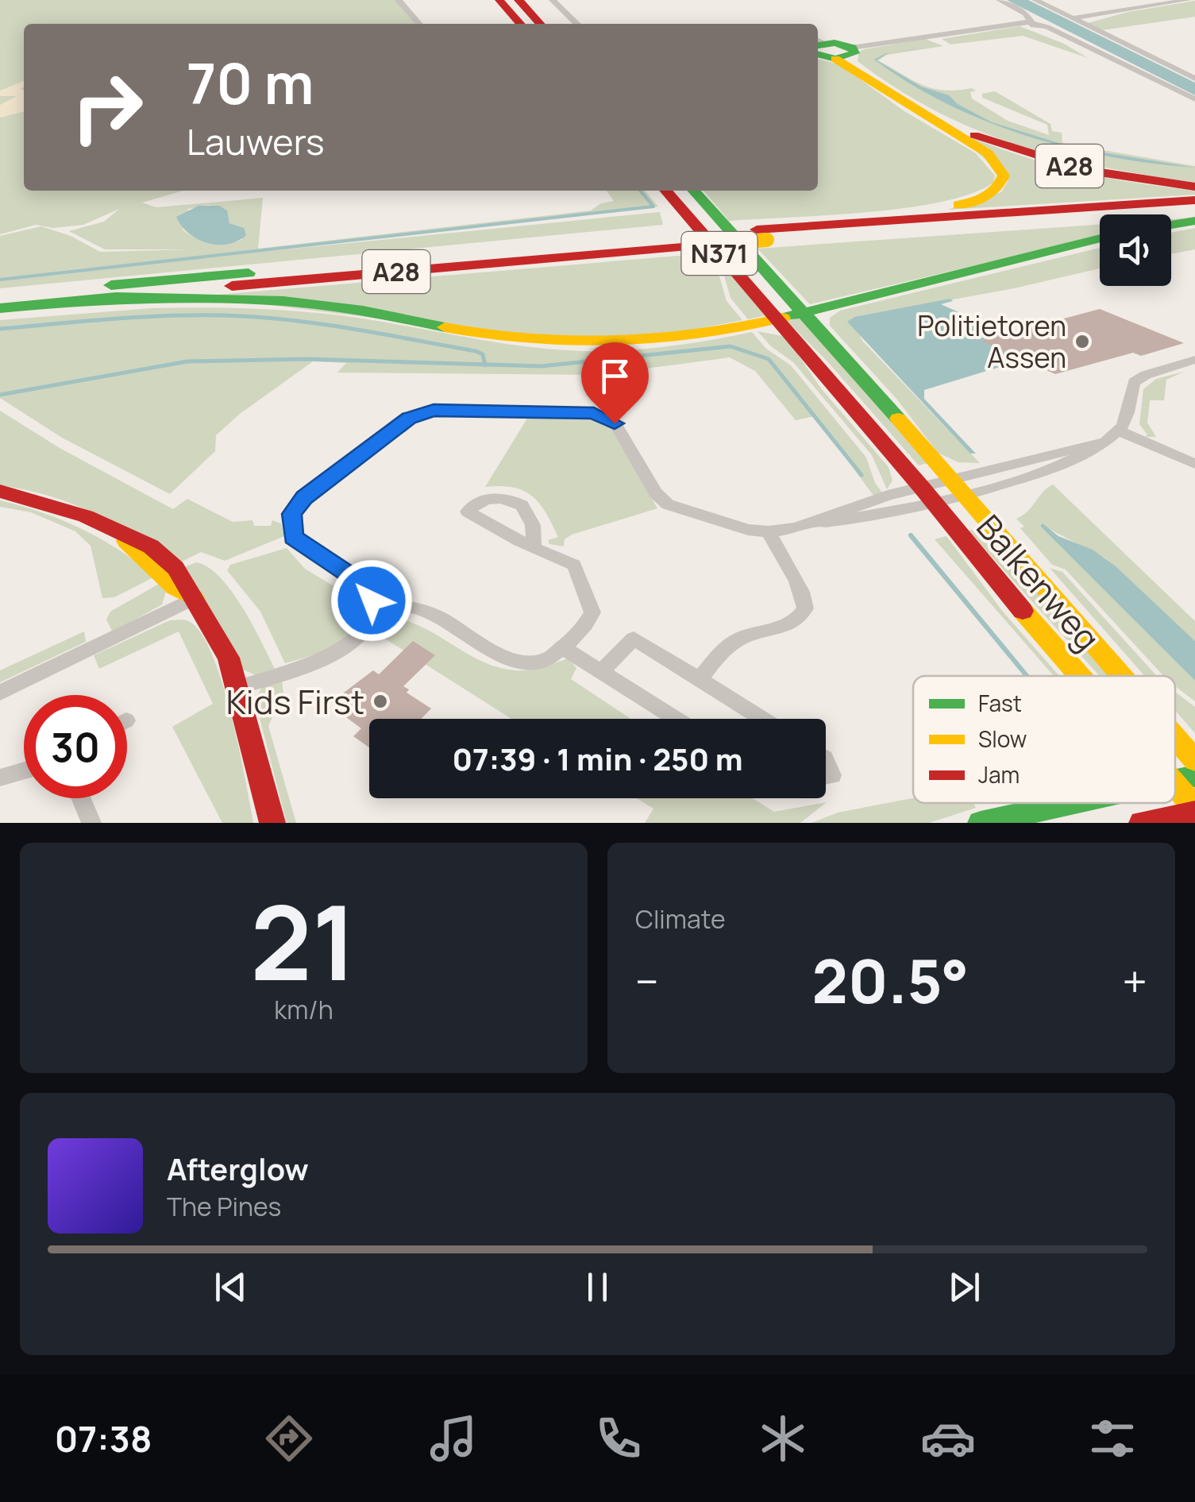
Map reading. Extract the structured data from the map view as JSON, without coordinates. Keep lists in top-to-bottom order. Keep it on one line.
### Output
{"streets":{"main road":["A28","N371","Balkenweg"]},"crossings":[["A28","Balkenweg"]],"places":["Politietoren Assen","Kids First"],"legend":["Fast","Slow","Jam"],"page":{"turn":["70 m","Lauwers"],"limit":"30","trip":"07:39 · 1 min · 250 m","tile":[["21","km/h"],"Climate"],"heat":["−","20.5°","+"],"song":["Afterglow","The Pines"],"tabs":"07:38"}}
